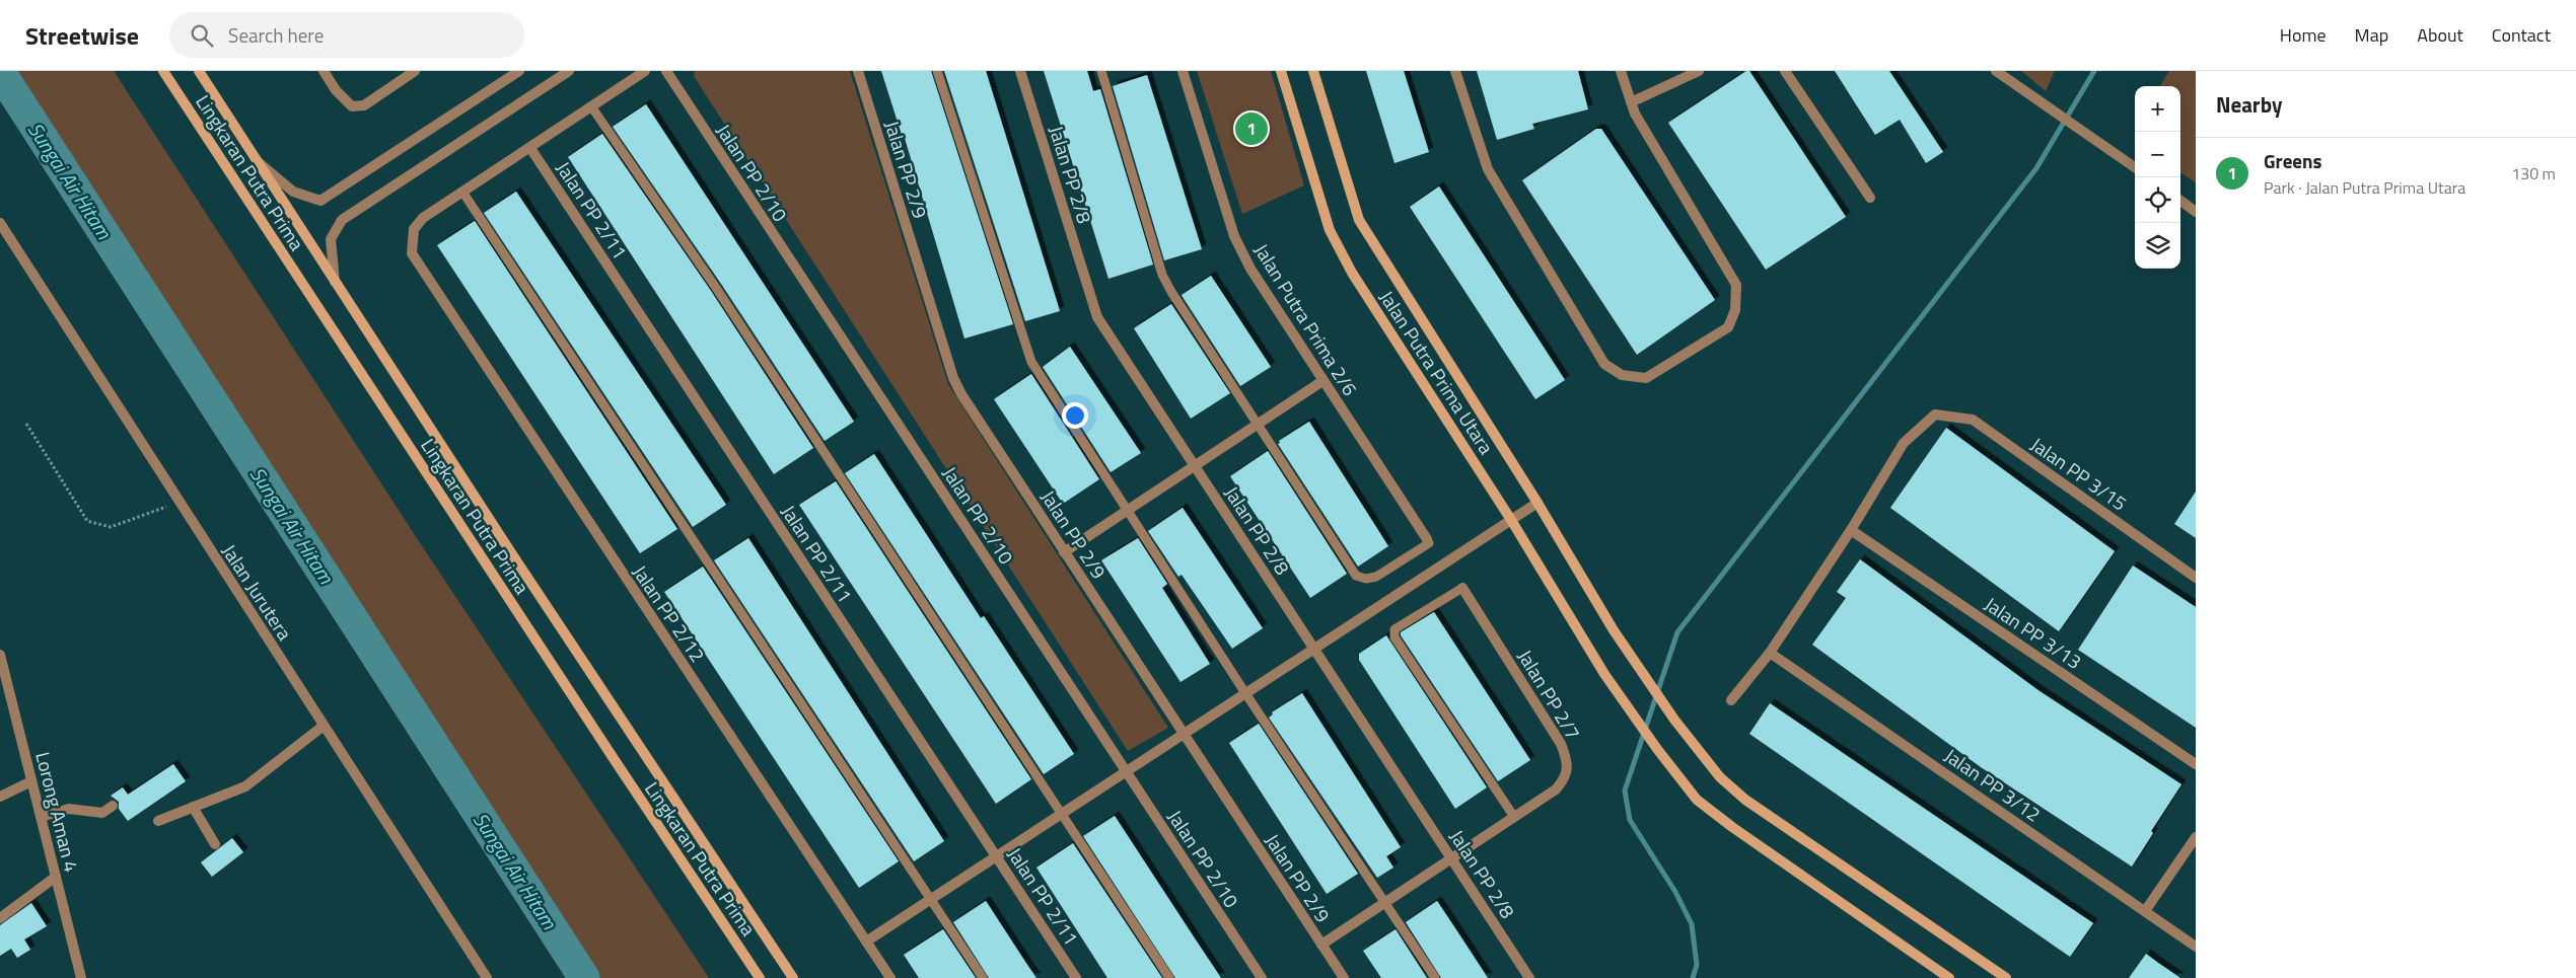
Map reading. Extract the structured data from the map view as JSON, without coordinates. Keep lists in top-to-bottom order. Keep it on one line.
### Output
{"streets":{"main road":["Lingkaran Putra Prima","Jalan Putra Prima Utara"],"street":["Jalan PP 2/9","Jalan PP 2/10","Jalan PP 2/8","Jalan PP 2/11","Jalan Putra Prima 2/6","Jalan PP 3/15","Jalan Jurutera","Jalan PP 2/12","Jalan PP 3/13","Jalan PP 2/7","Jalan PP 3/12","Lorong Aman 4"]},"crossings":[["Jalan PP 2/9","Jalan PP 2/7"],["Jalan PP 2/8","Jalan PP 2/7"],["Jalan PP 2/11","Jalan PP 2/12"],["Jalan PP 3/15","Jalan PP 3/13"]],"water":["Sungai Air Hitam"],"page":{"header":"Streetwise","search":"Search here","nav":["Home","Map","About","Contact"],"heading":"Nearby","map_buttons":["+","−"],"pins":"1","list":[{"mark":"1","name":"Greens","note":"Park · Jalan Putra Prima Utara","value":"130 m"}]}}
